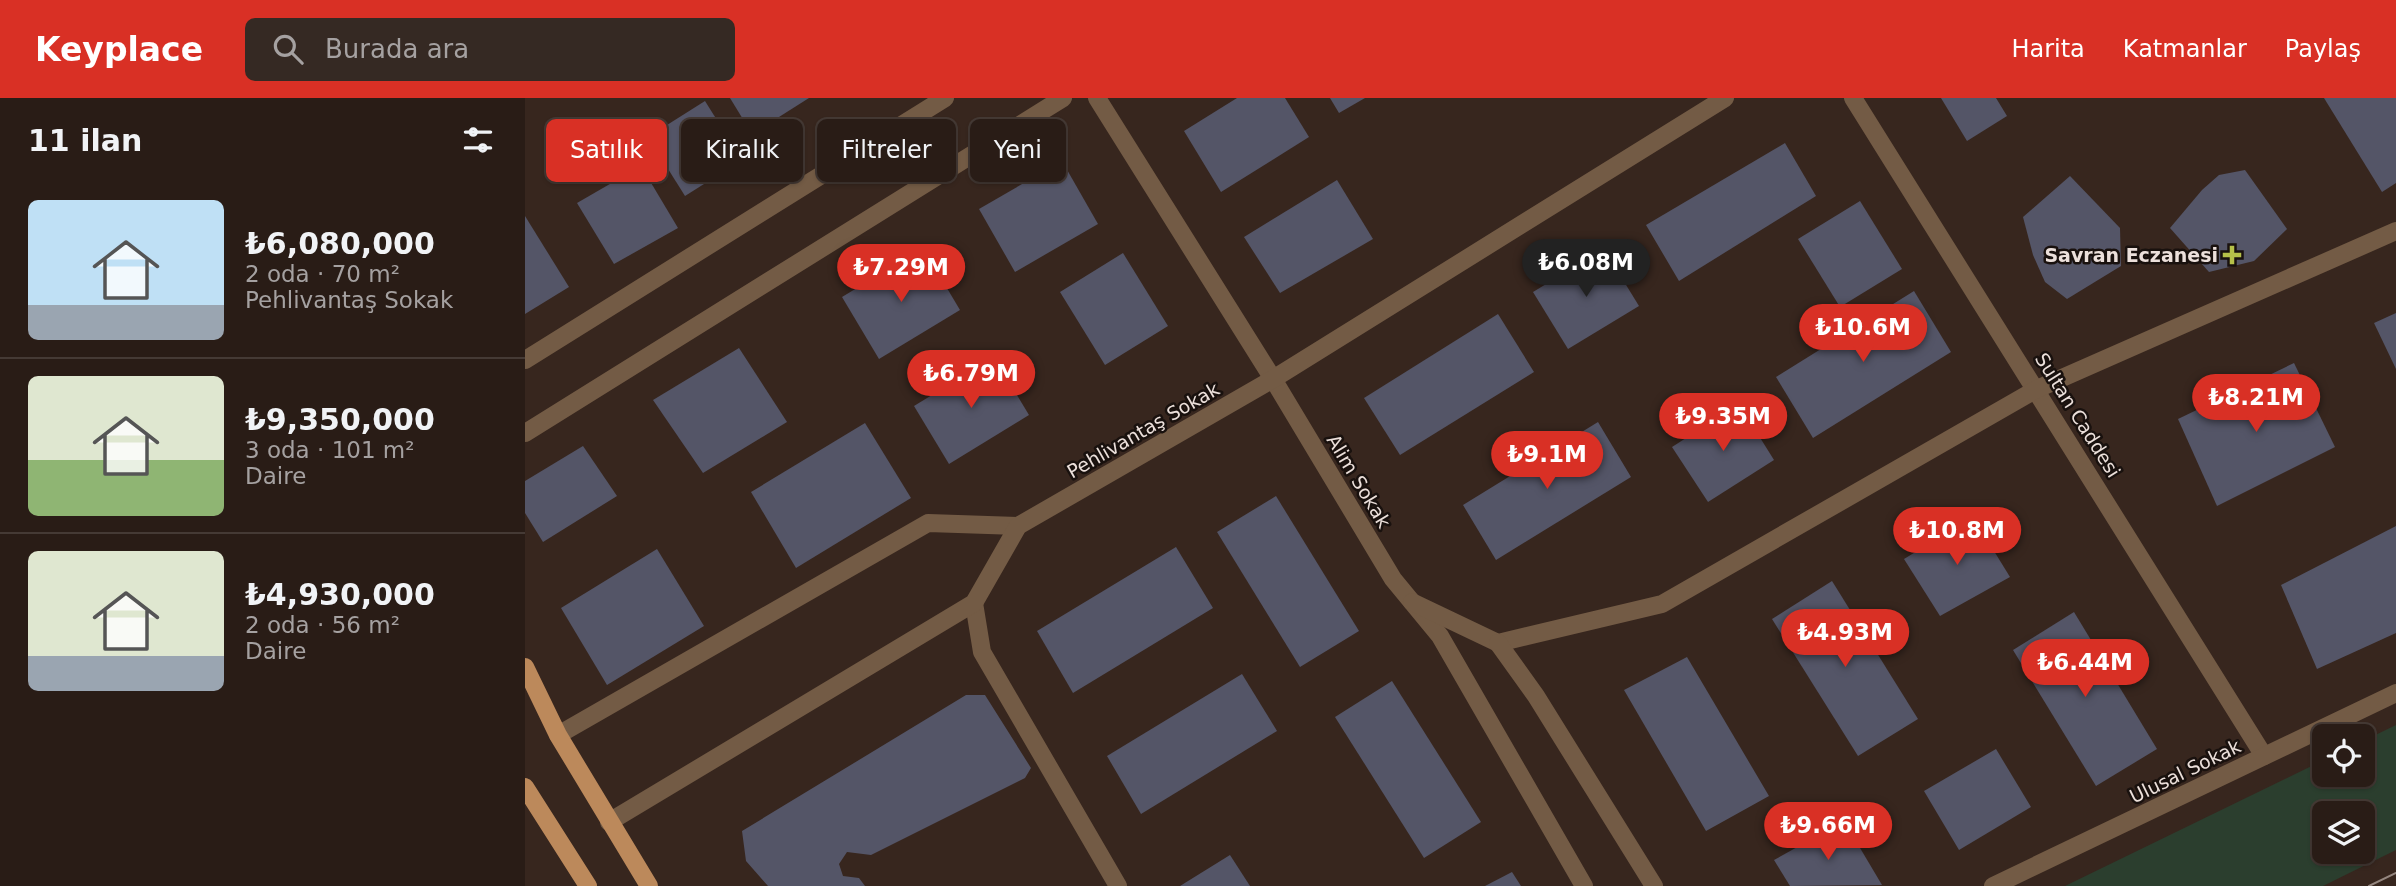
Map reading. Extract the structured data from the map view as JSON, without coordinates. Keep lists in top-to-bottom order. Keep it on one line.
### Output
{"streets":{"street":["Sultan Caddesi","Pehlivantaş Sokak","Alim Sokak","Ulusal Sokak"]},"crossings":[["Sultan Caddesi","Ulusal Sokak"],["Pehlivantaş Sokak","Alim Sokak"]],"places":{"health":["Savran Eczanesi"]},"page":{"header":"Keyplace","search":"Burada ara","nav":["Harita","Katmanlar","Paylaş"],"heading":"11 ilan","chip":["Satılık","Kiralık","Filtreler","Yeni"],"list":[{"name":"₺6,080,000","note":"2 oda · 70 m² · Pehlivantaş Sokak"},{"name":"₺9,350,000","note":"3 oda · 101 m² · Daire"},{"name":"₺4,930,000","note":"2 oda · 56 m² · Daire"}],"price":["₺6.08M","₺7.29M","₺10.6M","₺6.79M","₺8.21M","₺9.35M","₺9.1M","₺10.8M","₺4.93M","₺6.44M","₺9.66M"]}}
